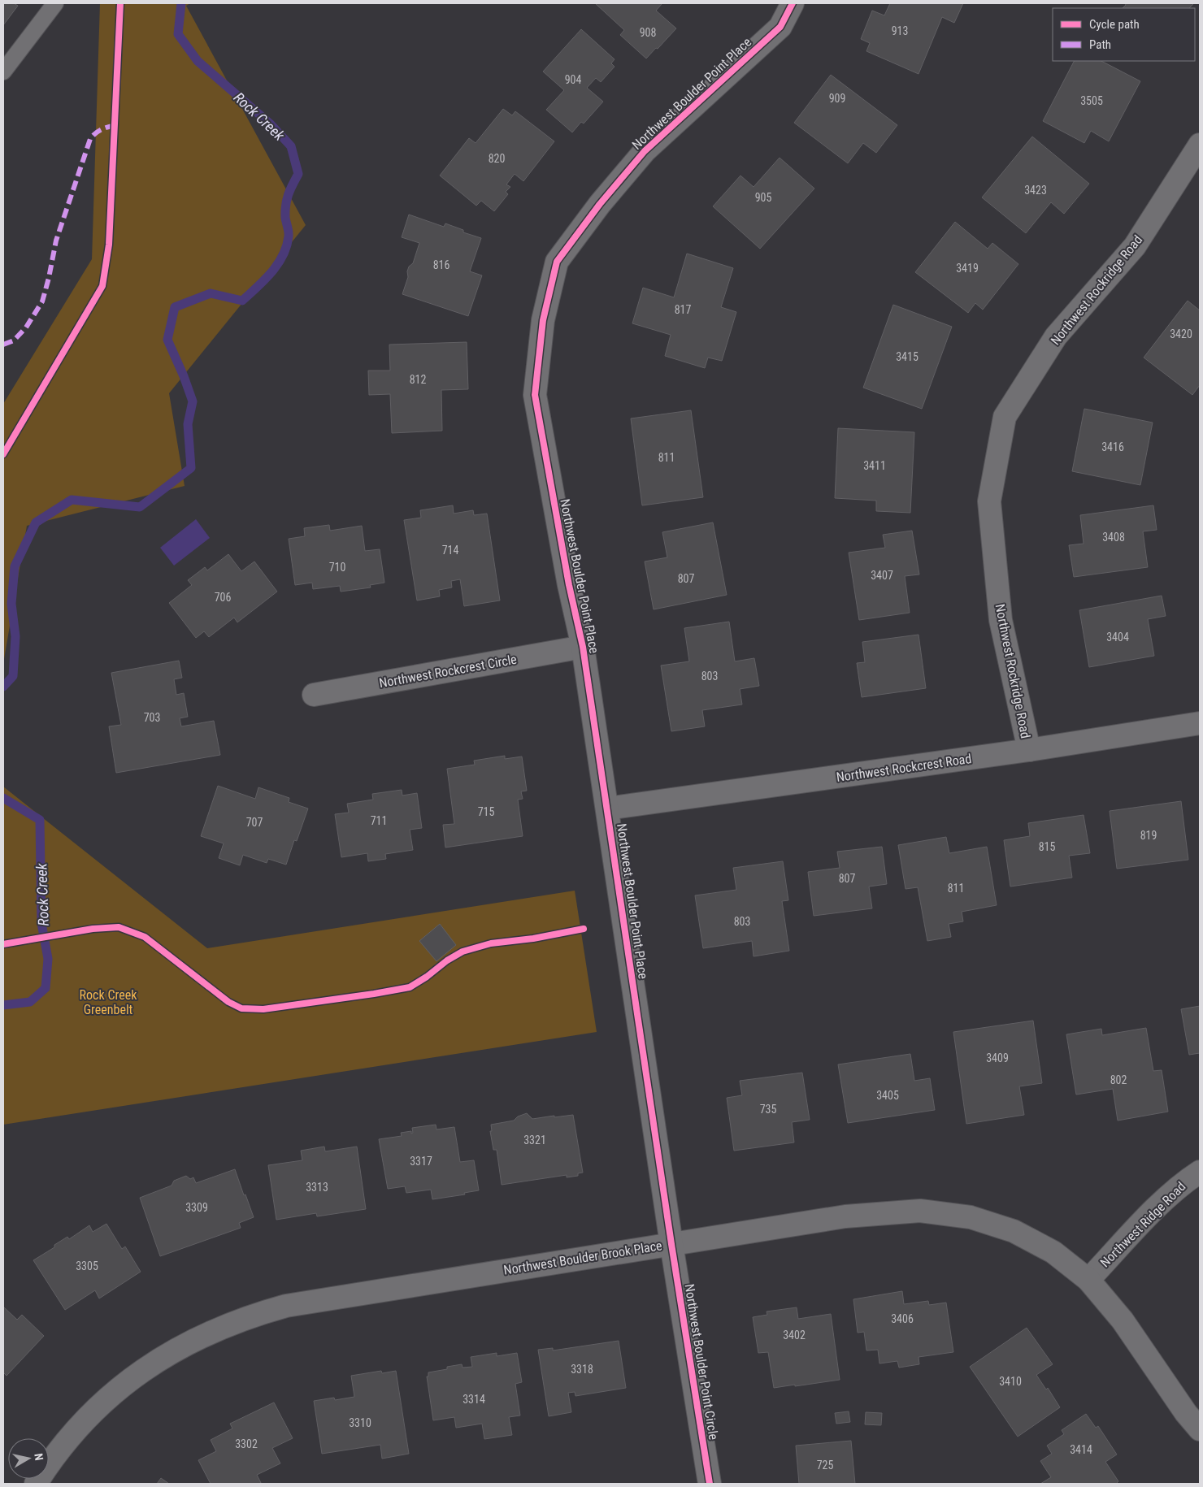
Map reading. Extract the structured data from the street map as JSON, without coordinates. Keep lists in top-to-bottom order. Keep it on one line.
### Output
{"streets":{"street":["Northwest Boulder Point Place","Northwest Rockridge Road","Northwest Rockcrest Circle","Northwest Rockcrest Road","Northwest Ridge Road","Northwest Boulder Brook Place","Northwest Boulder Point Circle"]},"crossings":[["Northwest Boulder Point Place","Northwest Rockcrest Circle"],["Northwest Boulder Point Place","Northwest Rockcrest Road"],["Northwest Boulder Point Place","Northwest Boulder Brook Place"],["Northwest Boulder Point Place","Northwest Boulder Point Circle"],["Northwest Rockridge Road","Northwest Rockcrest Road"],["Northwest Ridge Road","Northwest Boulder Brook Place"],["Northwest Boulder Brook Place","Northwest Boulder Point Circle"]],"water":["Rock Creek"],"parks":["Rock Creek Greenbelt"],"house_numbers":["913","908","904","909","3505","820","3423","905","816","3419","817","3420","3415","812","3416","811","3411","3408","714","710","3407","807","706","3404","803","703","715","711","707","819","815","807","811","803","3409","802","3405","735","3321","3317","3313","3309","3305","3406","3402","3318","3410","3314","3310","3302","3414","725"],"legend":["Cycle path","Path"],"north":"right"}
